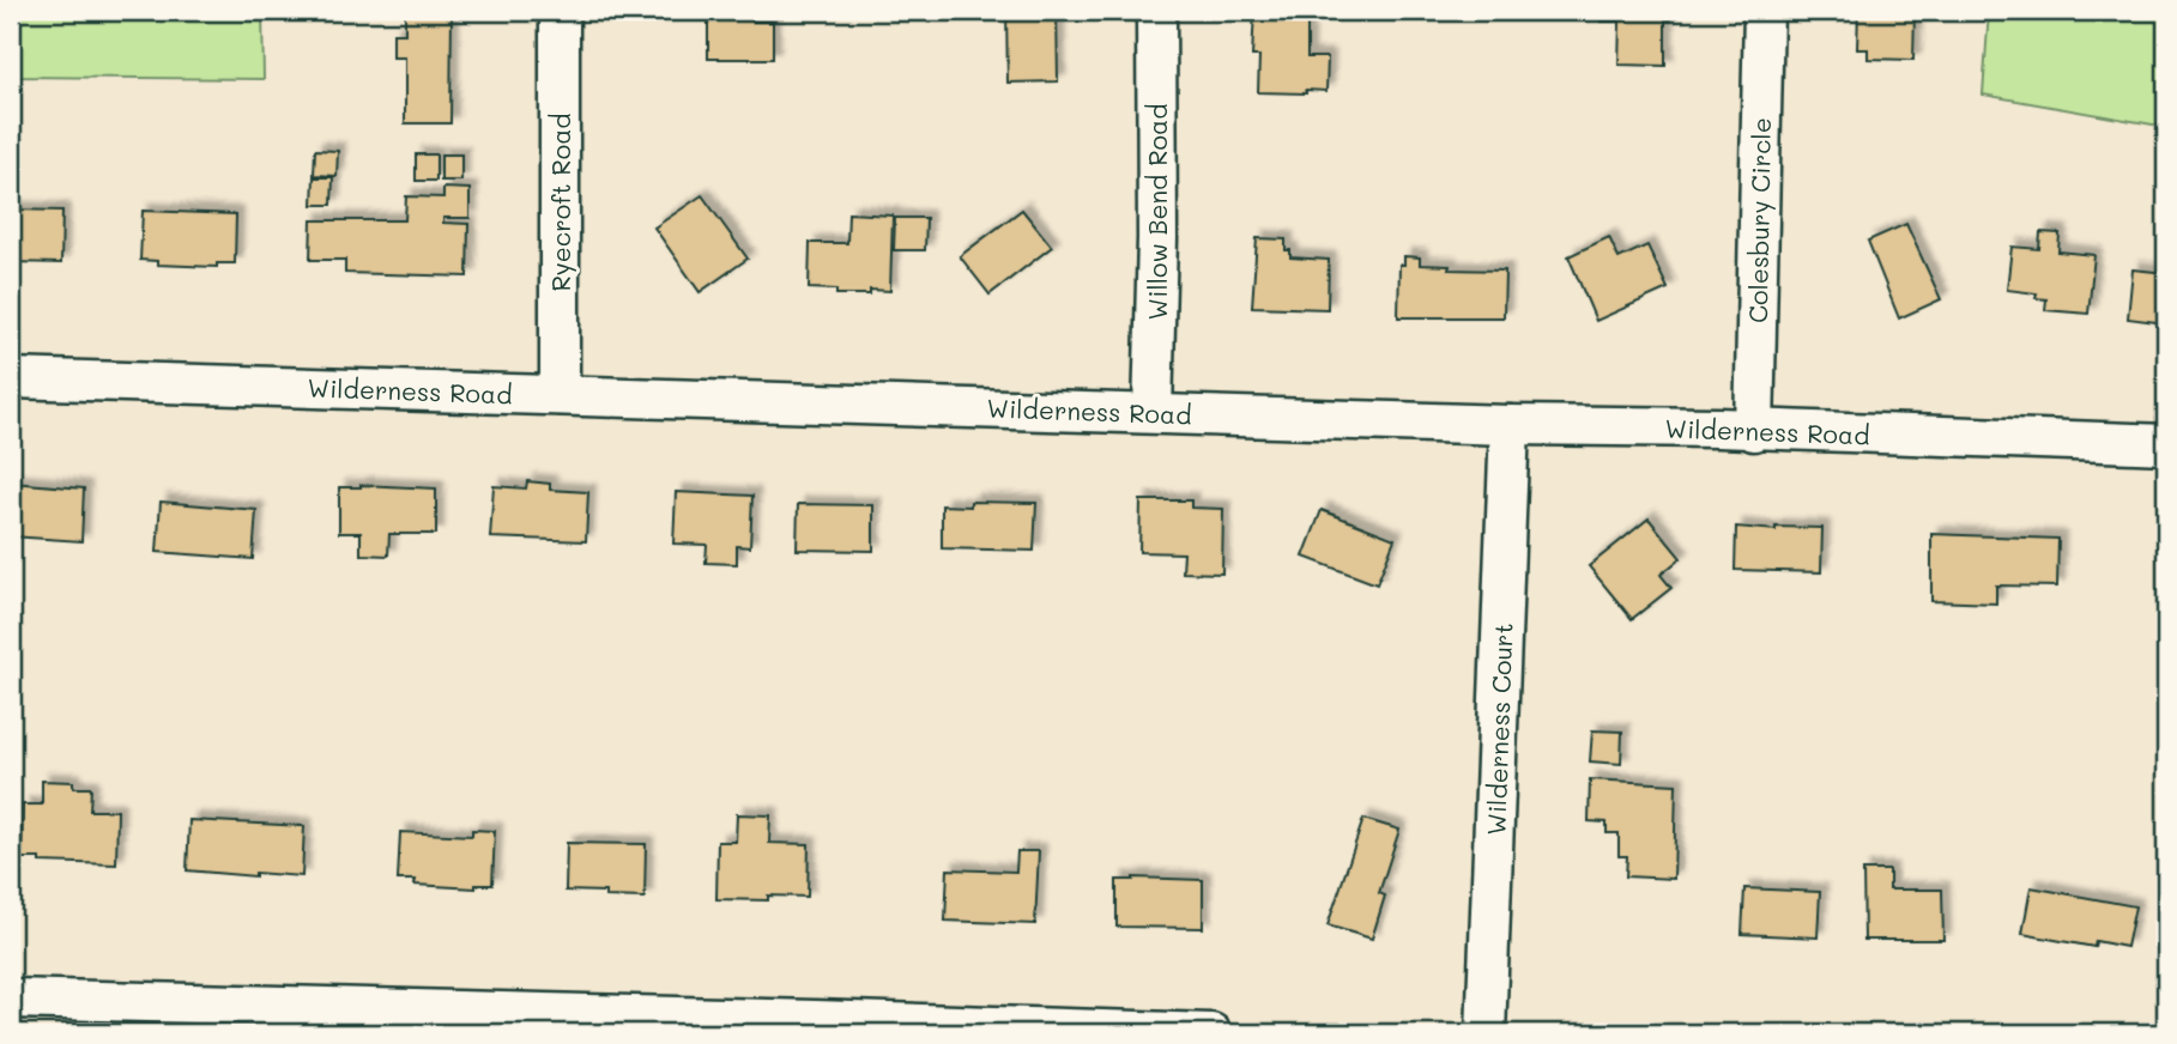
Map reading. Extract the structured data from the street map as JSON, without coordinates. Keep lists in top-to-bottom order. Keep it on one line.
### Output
{"streets":{"street":["Ryecroft Road","Willow Bend Road","Colesbury Circle","Wilderness Road","Wilderness Court"]},"crossings":[["Ryecroft Road","Wilderness Road"],["Willow Bend Road","Wilderness Road"],["Colesbury Circle","Wilderness Road"],["Wilderness Road","Wilderness Court"]]}
